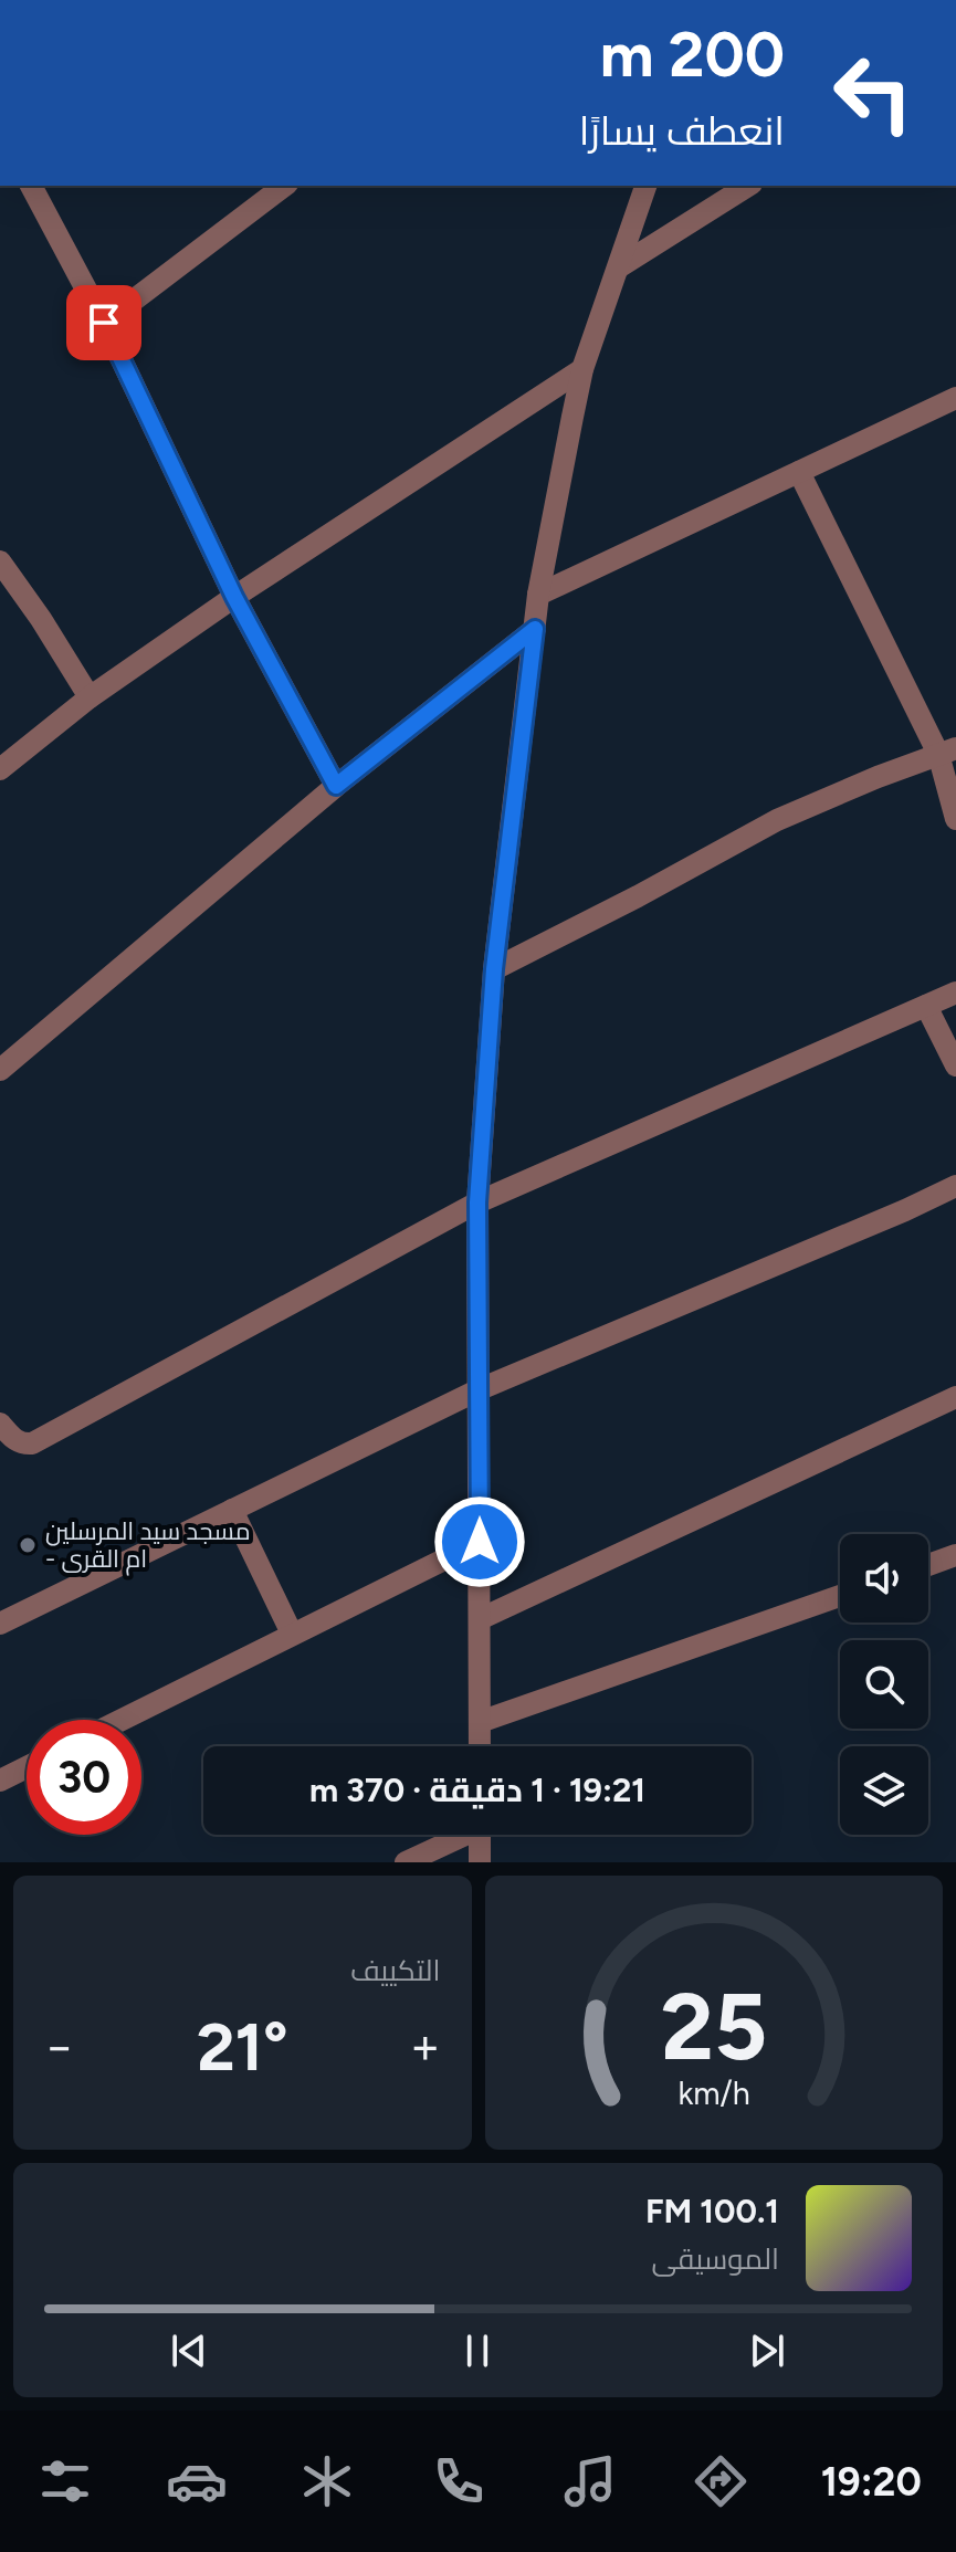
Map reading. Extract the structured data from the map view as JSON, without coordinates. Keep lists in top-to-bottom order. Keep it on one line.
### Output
{"places":["مسجد سيد المرسلين - ام القرى"],"page":{"turn":["200 m","انعطف يسارًا"],"limit":"30","trip":"19:21 · 1 دقيقة · 370 m","tile":"التكييف","heat":["−","21°","+"],"song":["100.1 FM","الموسيقى"],"tabs":"19:20","gauge":["25","km/h"]}}
